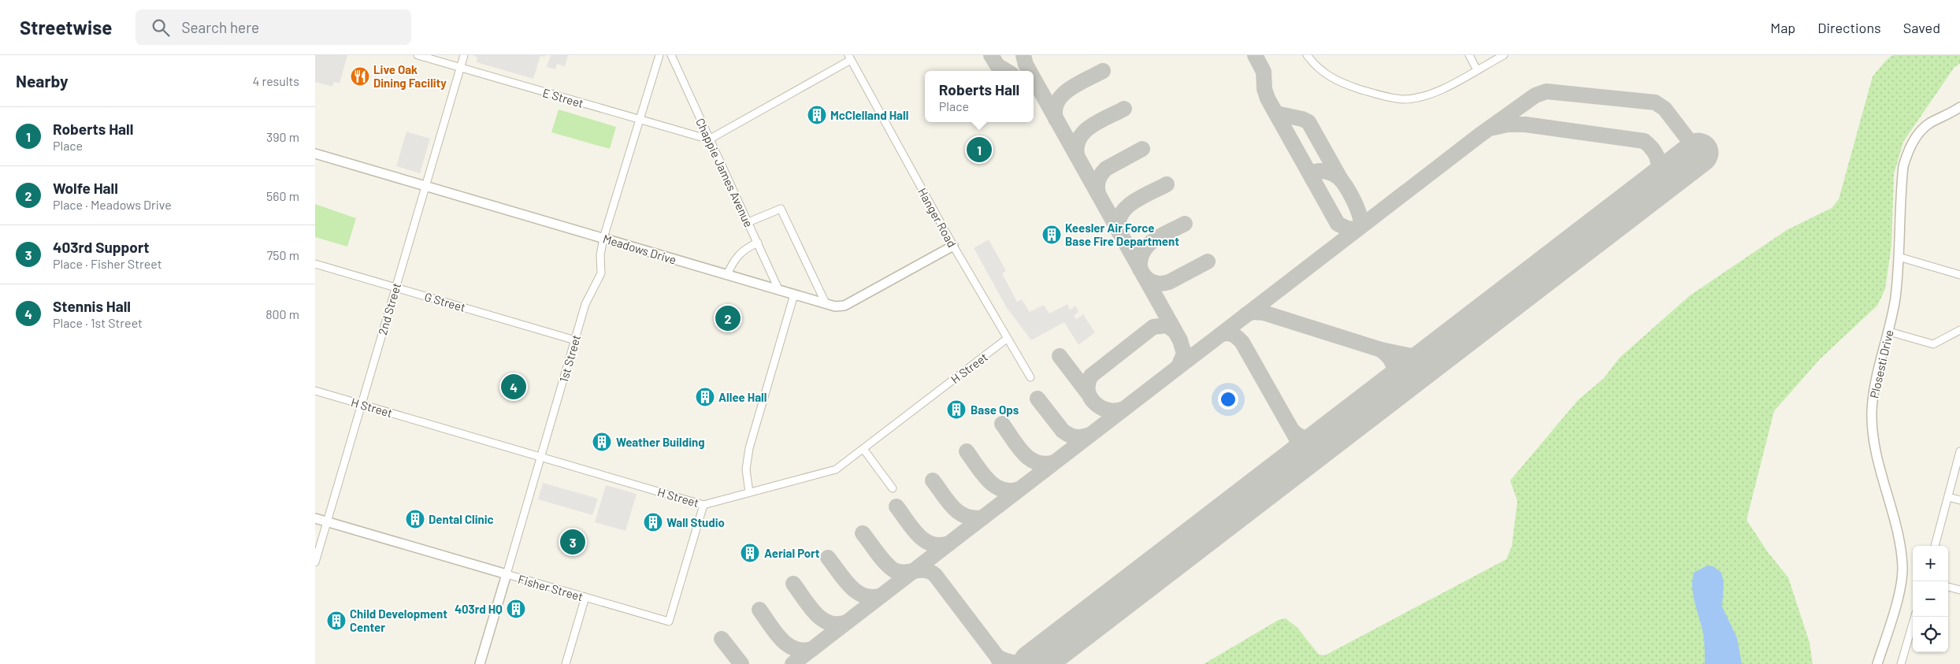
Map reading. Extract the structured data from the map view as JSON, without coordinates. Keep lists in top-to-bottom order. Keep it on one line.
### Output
{"streets":{"street":["E Street","Chappie James Avenue","Hanger Road","Meadows Drive","G Street","2nd Street","1st Street","Plosesti Drive","H Street","Fisher Street"]},"crossings":[["E Street","Chappie James Avenue"],["E Street","2nd Street"],["E Street","1st Street"],["Chappie James Avenue","Meadows Drive"],["Hanger Road","Meadows Drive"],["Hanger Road","H Street"],["Meadows Drive","2nd Street"],["Meadows Drive","1st Street"],["G Street","2nd Street"],["G Street","1st Street"],["2nd Street","H Street"],["2nd Street","Fisher Street"],["1st Street","H Street"],["1st Street","Fisher Street"],["H Street","Fisher Street"]],"places":{"restaurant":["Live Oak Dining Facility"],"building":["McClelland Hall","Keesler Air Force Base Fire Department","Allee Hall","Base Ops","Weather Building","Dental Clinic","Wall Studio","Aerial Port","403rd HQ","Child Development Center"]},"page":{"header":"Streetwise","search":"Search here","nav":["Map","Directions","Saved"],"heading":["Nearby","4 results"],"popup":["Roberts Hall","Place"],"list":[{"mark":"1","name":"Roberts Hall","note":"Place","value":"390 m"},{"mark":"2","name":"Wolfe Hall","note":"Place · Meadows Drive","value":"560 m"},{"mark":"3","name":"403rd Support","note":"Place · Fisher Street","value":"750 m"},{"mark":"4","name":"Stennis Hall","note":"Place · 1st Street","value":"800 m"}],"pins":["1","2","4","3"],"map_buttons":["+","−"]}}
